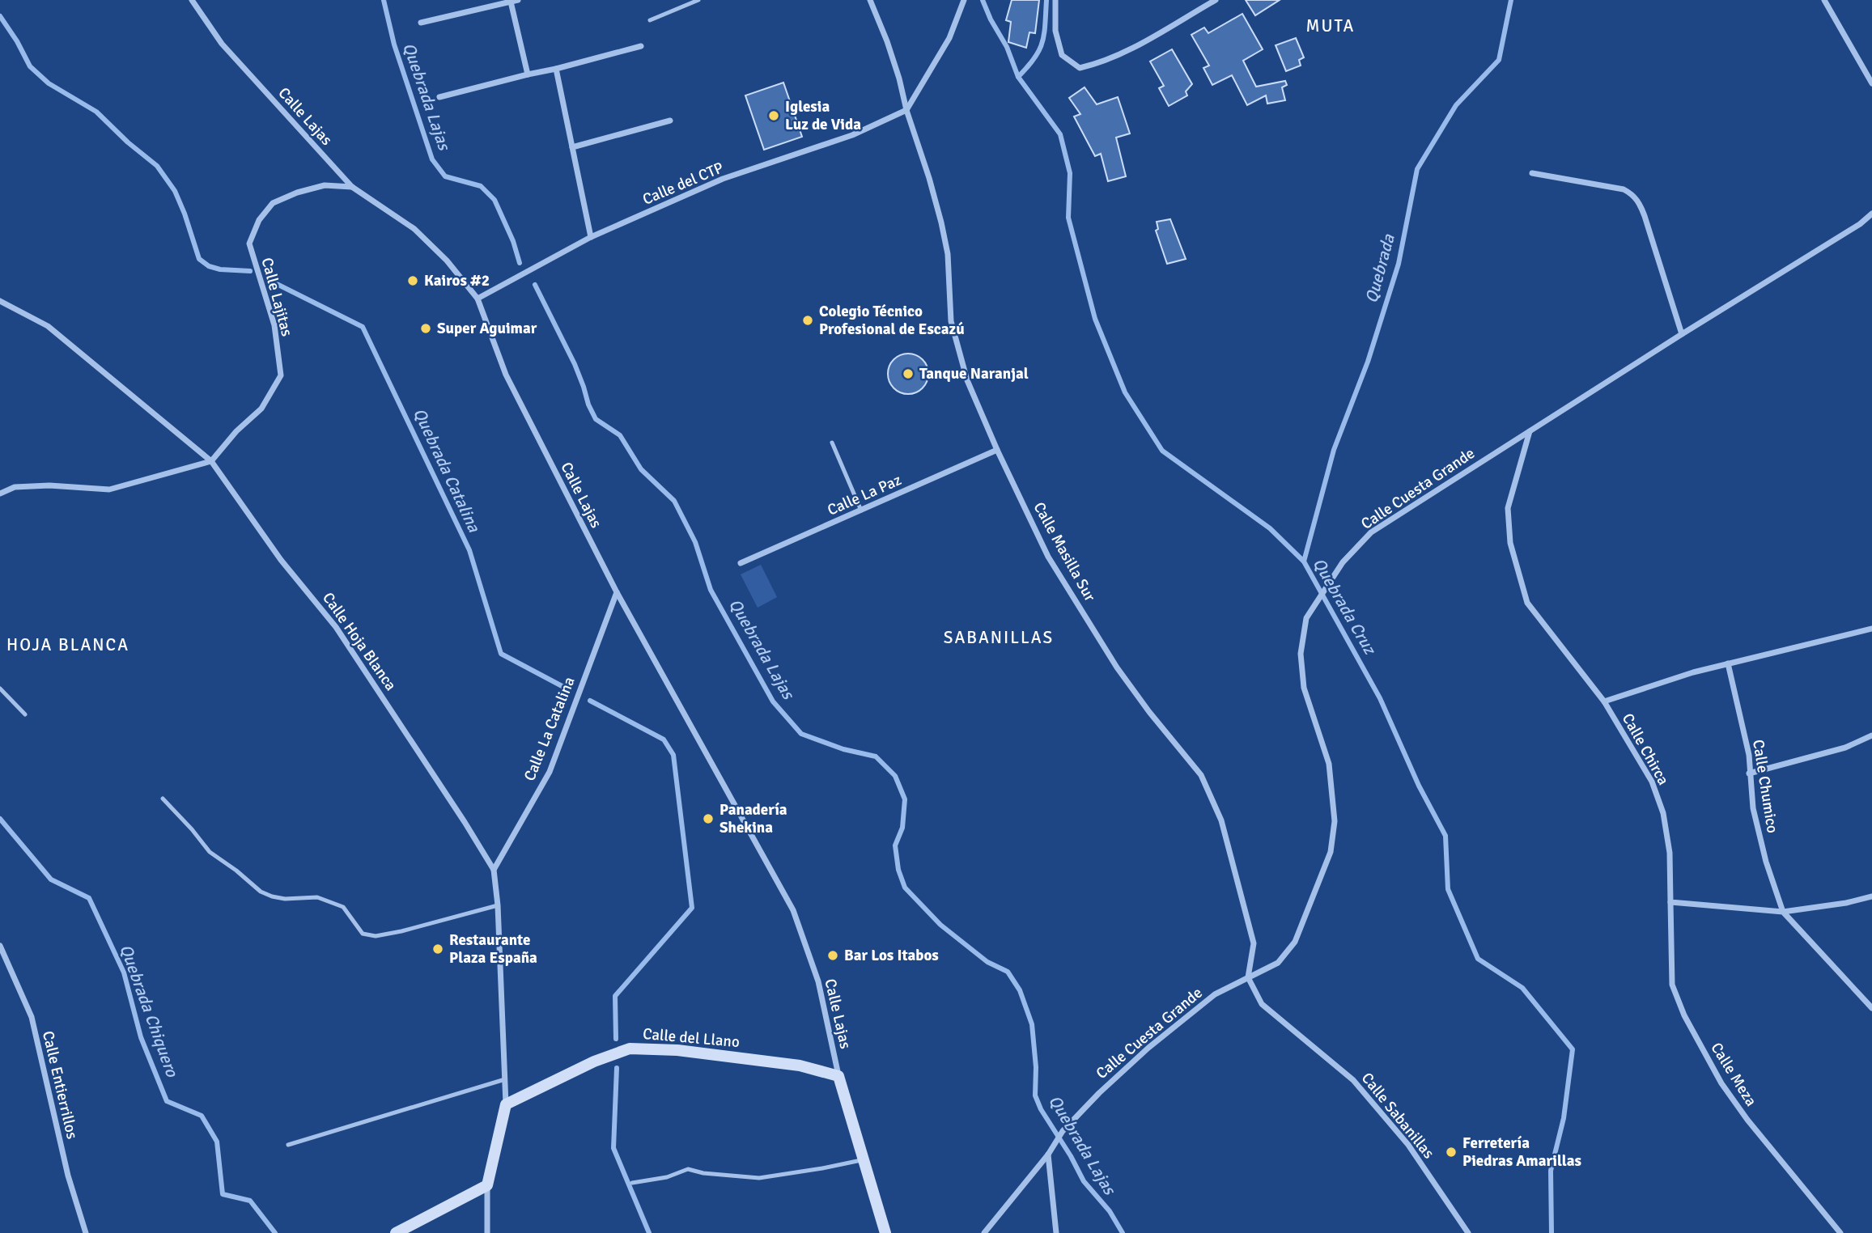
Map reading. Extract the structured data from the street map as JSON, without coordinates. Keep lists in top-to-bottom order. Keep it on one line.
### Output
{"streets":{"main road":["Calle del Llano"],"street":["Calle Lajas","Calle del CTP","Calle Lajitas","Calle Cuesta Grande","Calle La Paz","Calle Masilla Sur","Calle Hoja Blanca","Calle La Catalina","Calle Chirca","Calle Chumico","Calle Meza","Calle Entierrillos","Calle Sabanillas"]},"crossings":[["Calle Lajas","Calle del CTP"],["Calle Lajas","Calle Lajitas"],["Calle Lajas","Calle La Catalina"],["Calle Lajas","Calle del Llano"],["Calle del CTP","Calle Masilla Sur"],["Calle Lajitas","Calle Hoja Blanca"],["Calle Cuesta Grande","Calle Masilla Sur"],["Calle Cuesta Grande","Calle Chirca"],["Calle Cuesta Grande","Calle Sabanillas"],["Calle La Paz","Calle Masilla Sur"],["Calle Masilla Sur","Calle Sabanillas"],["Calle Hoja Blanca","Calle La Catalina"],["Calle Hoja Blanca","Calle del Llano"],["Calle Chirca","Calle Meza"]],"districts":["MUTA","SABANILLAS","HOJA BLANCA"],"water":["Quebrada Lajas","Quebrada","Quebrada Catalina","Quebrada Cruz","Quebrada Chiquero"],"places":["Iglesia Luz de Vida","Kairos #2","Colegio Técnico Profesional de Escazú","Super Aguimar","Tanque Naranjal","Panadería Shekina","Restaurante Plaza España","Bar Los Itabos","Ferretería Piedras Amarillas"]}
